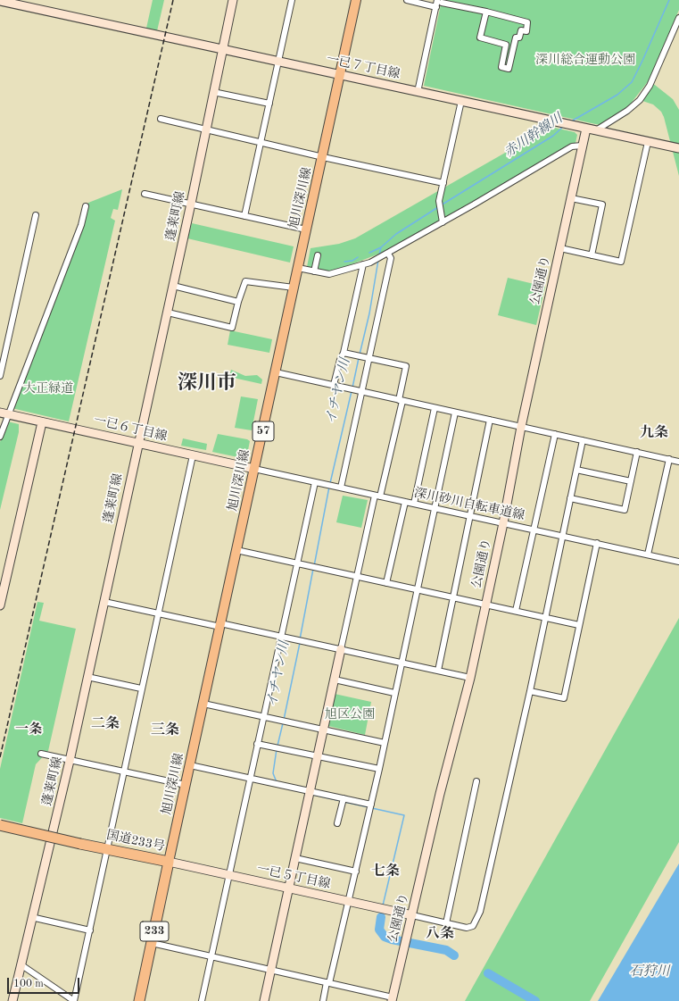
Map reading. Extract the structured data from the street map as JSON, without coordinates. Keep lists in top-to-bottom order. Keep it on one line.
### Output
{"streets":{"highway":["国道233号","233"],"main road":["旭川深川線","57"],"street":["一已７丁目線","蓬莱町線","公園通り","一已６丁目線","深川砂川自転車道線","一已５丁目線"]},"crossings":[["一已７丁目線","旭川深川線"],["一已７丁目線","蓬莱町線"],["一已７丁目線","公園通り"],["旭川深川線","一已６丁目線"],["旭川深川線","深川砂川自転車道線"],["旭川深川線","国道233号"],["旭川深川線","一已５丁目線"],["蓬莱町線","一已６丁目線"],["公園通り","深川砂川自転車道線"],["公園通り","一已５丁目線"],["一已６丁目線","深川砂川自転車道線"],["国道233号","一已５丁目線"]],"districts":["深川市","九条","二条","一条","三条","七条","八条"],"water":["赤川幹線川","イチヤン川","石狩川"],"parks":["深川総合運動公園","大正緑道","旭区公園"],"scale_bar":"100 m"}
